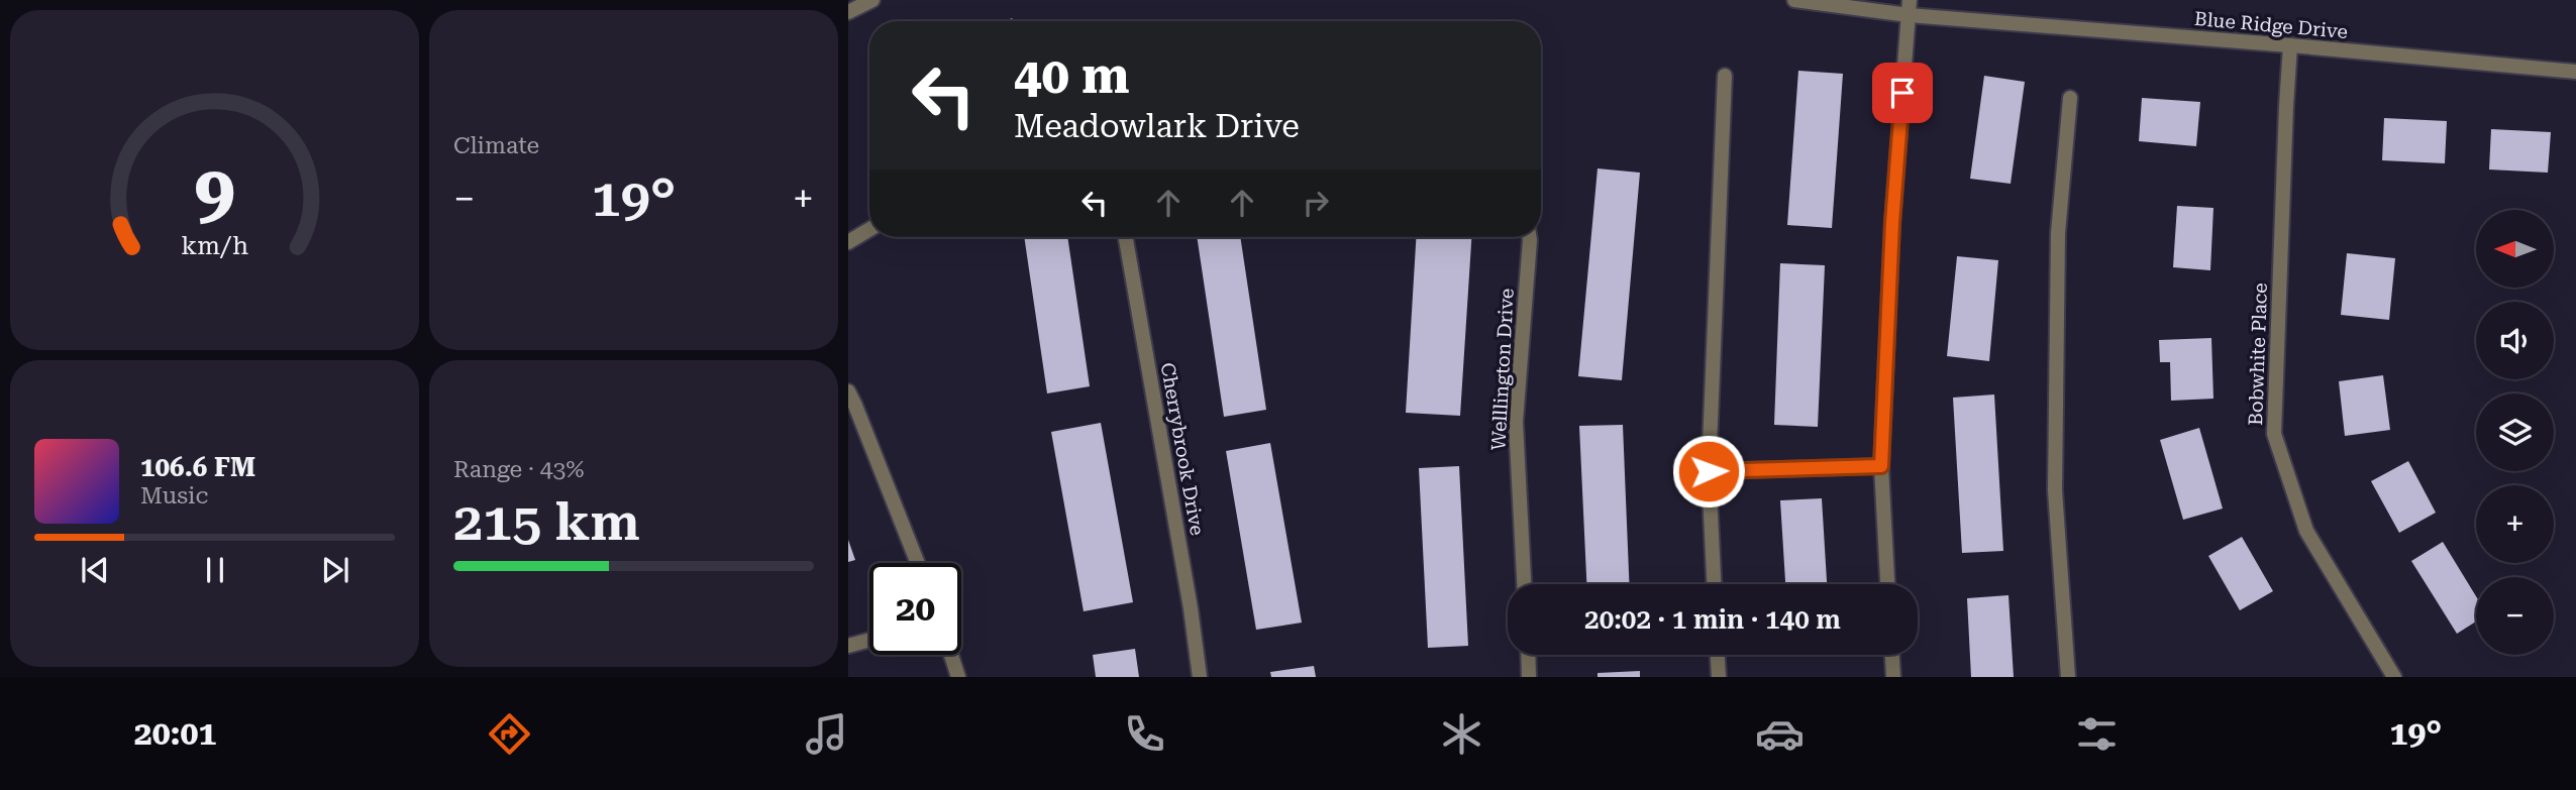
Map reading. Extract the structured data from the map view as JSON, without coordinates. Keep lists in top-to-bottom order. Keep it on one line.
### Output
{"streets":{"street":["Blue Ridge Drive","Bobwhite Place","Welllington Drive","Cherrybrook Drive"]},"crossings":[["Blue Ridge Drive","Bobwhite Place"]],"north":"left","page":{"tile":["Climate",["Range · 43%","215 km"]],"turn":["40 m","Meadowlark Drive"],"heat":["−","19°","+"],"map_buttons":["+","−"],"song":["106.6 FM","Music"],"limit":"20","trip":"20:02 · 1 min · 140 m","tabs":["20:01","19°"],"gauge":["9","km/h"]}}
